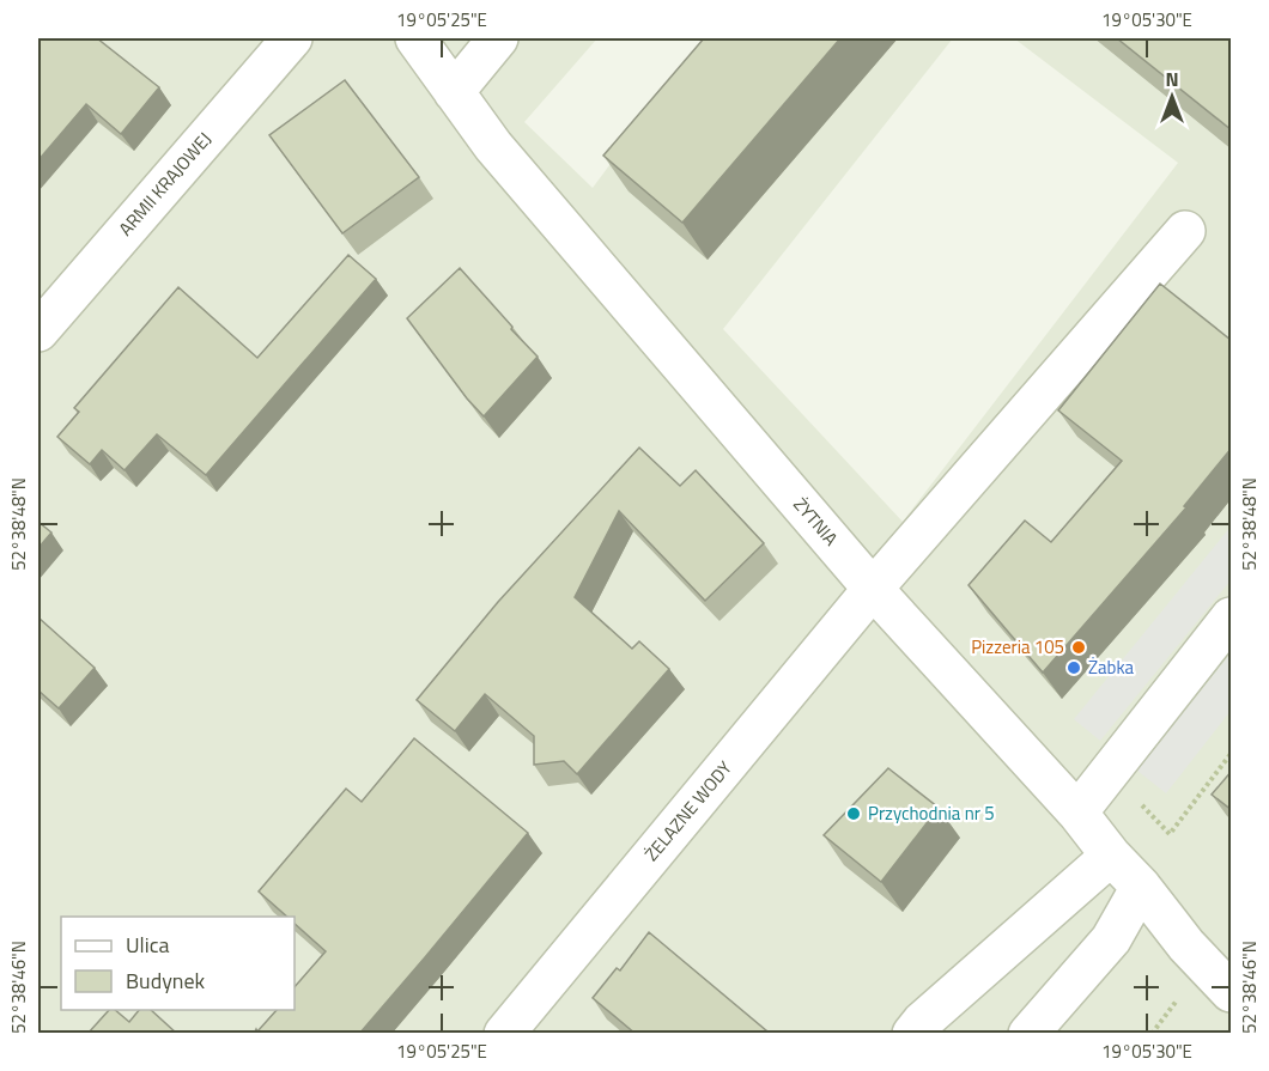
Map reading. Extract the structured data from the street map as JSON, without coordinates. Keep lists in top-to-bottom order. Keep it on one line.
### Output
{"streets":{"street":["ARMII KRAJOWEJ","ŻYTNIA","ŻELAZNE WODY"]},"crossings":[["ŻYTNIA","ŻELAZNE WODY"]],"places":["Pizzeria 105","Żabka","Przychodnia nr 5"],"legend":["Ulica","Budynek"],"north":"top","coordinates":["19°05'25\"E","19°05'30\"E","52°38'48\"N","52°38'46\"N"]}
